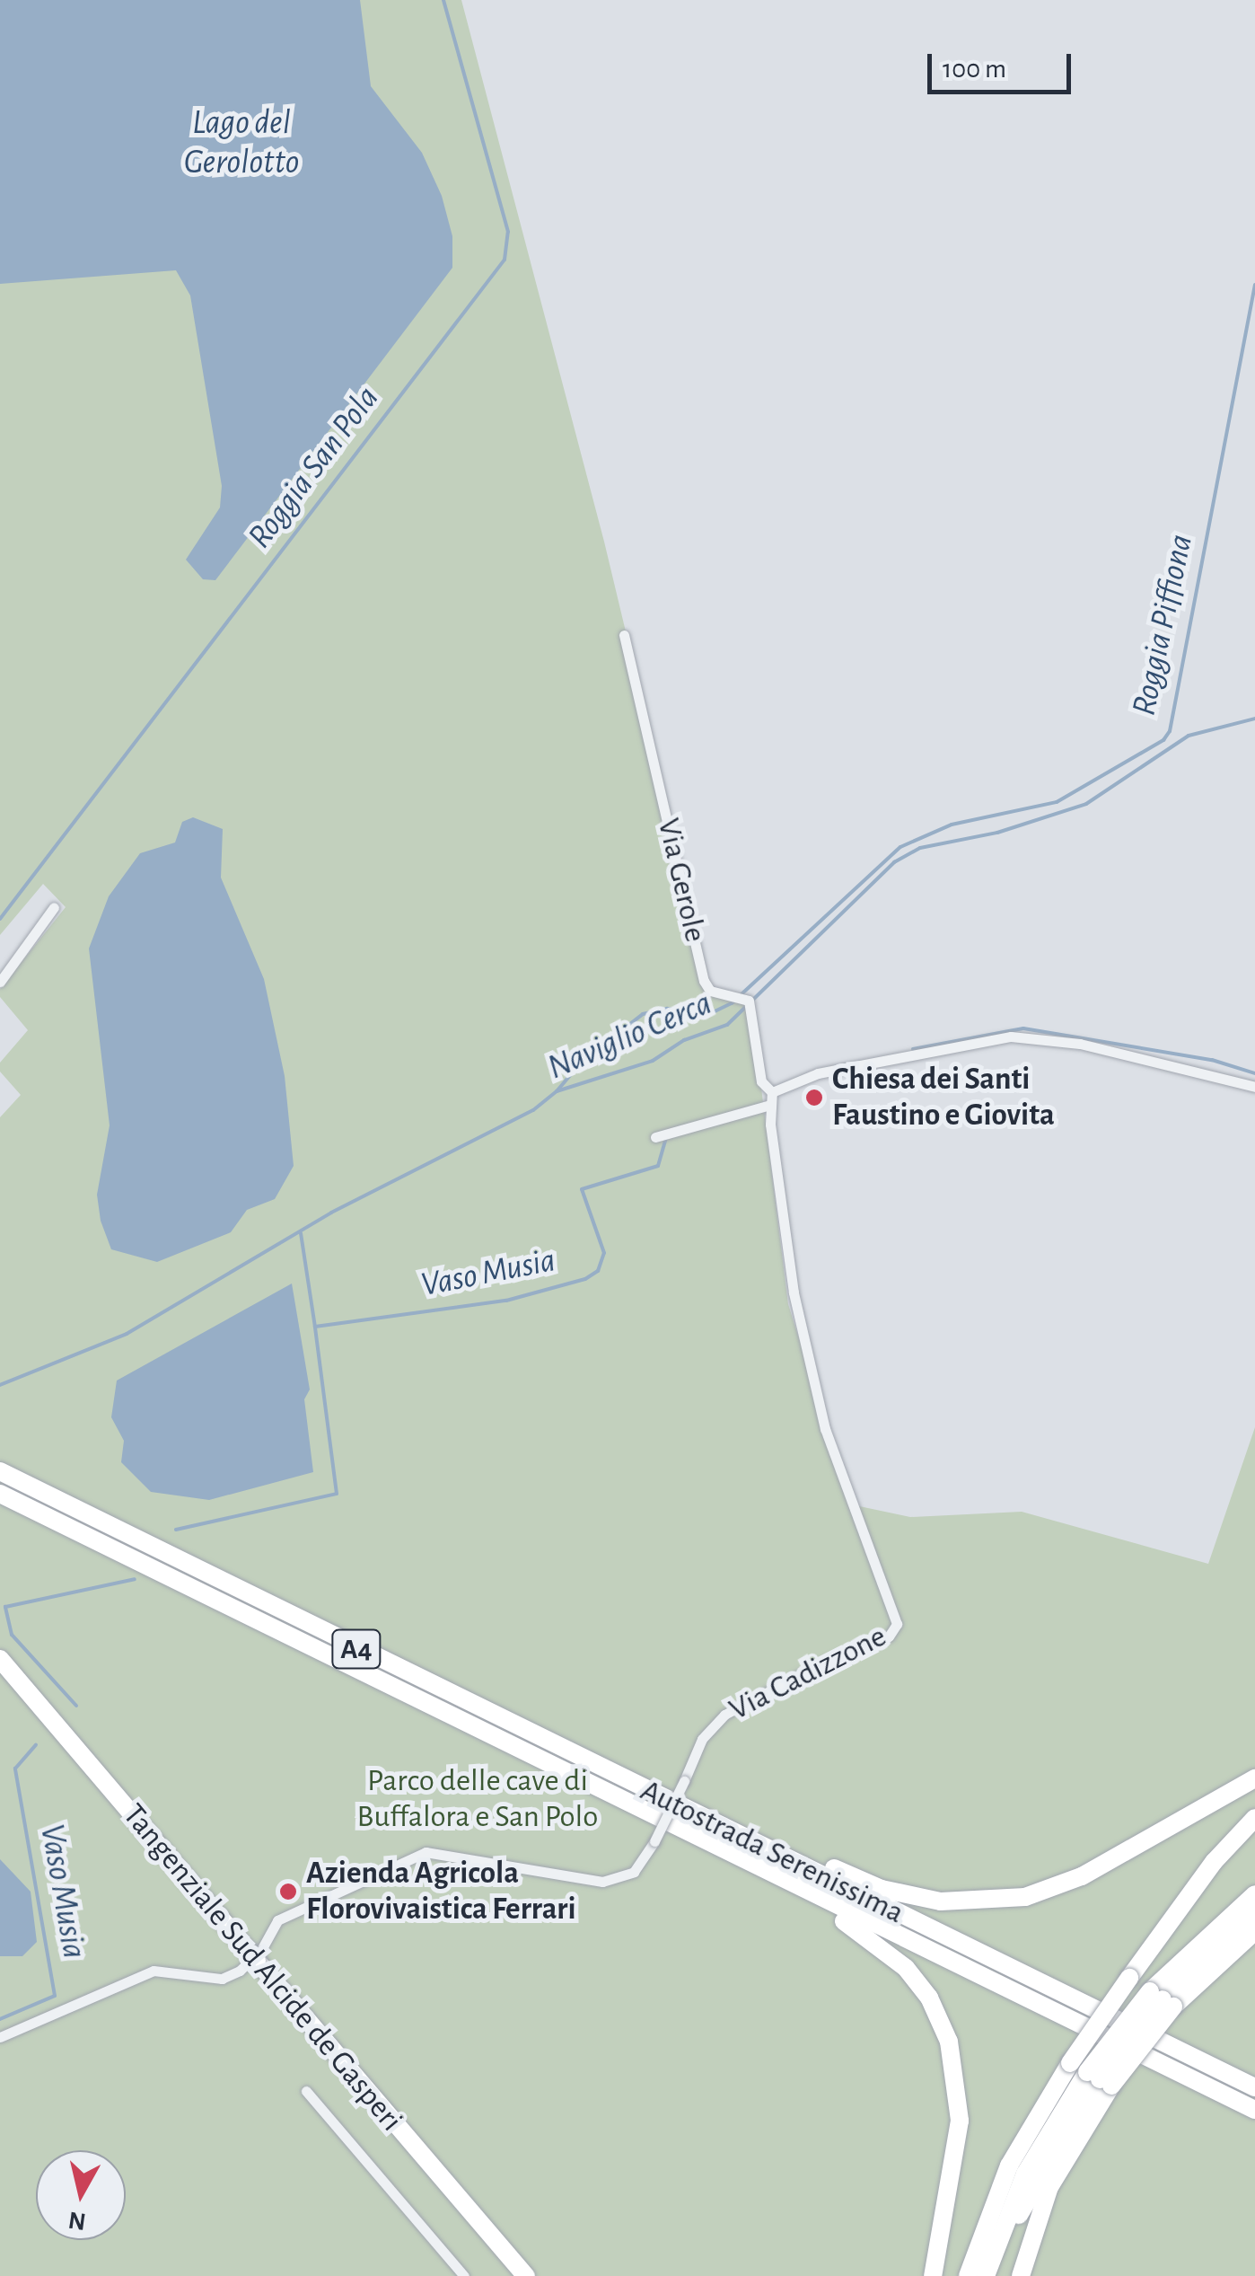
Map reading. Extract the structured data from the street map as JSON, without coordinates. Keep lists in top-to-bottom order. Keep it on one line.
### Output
{"streets":{"highway":["A4","Autostrada Serenissima","Tangenziale Sud Alcide de Gasperi"],"street":["Via Gerole","Via Cadizzone"]},"crossings":[["Via Gerole","Via Cadizzone"]],"water":["Lago del Gerolotto","Roggia San Pola","Roggia Piffiona","Naviglio Cerca","Vaso Musia"],"parks":["Parco delle cave di Buffalora e San Polo"],"places":["Chiesa dei Santi Faustino e Giovita","Azienda Agricola Florovivaistica Ferrari"],"scale_bar":"100 m","north":"bottom"}
